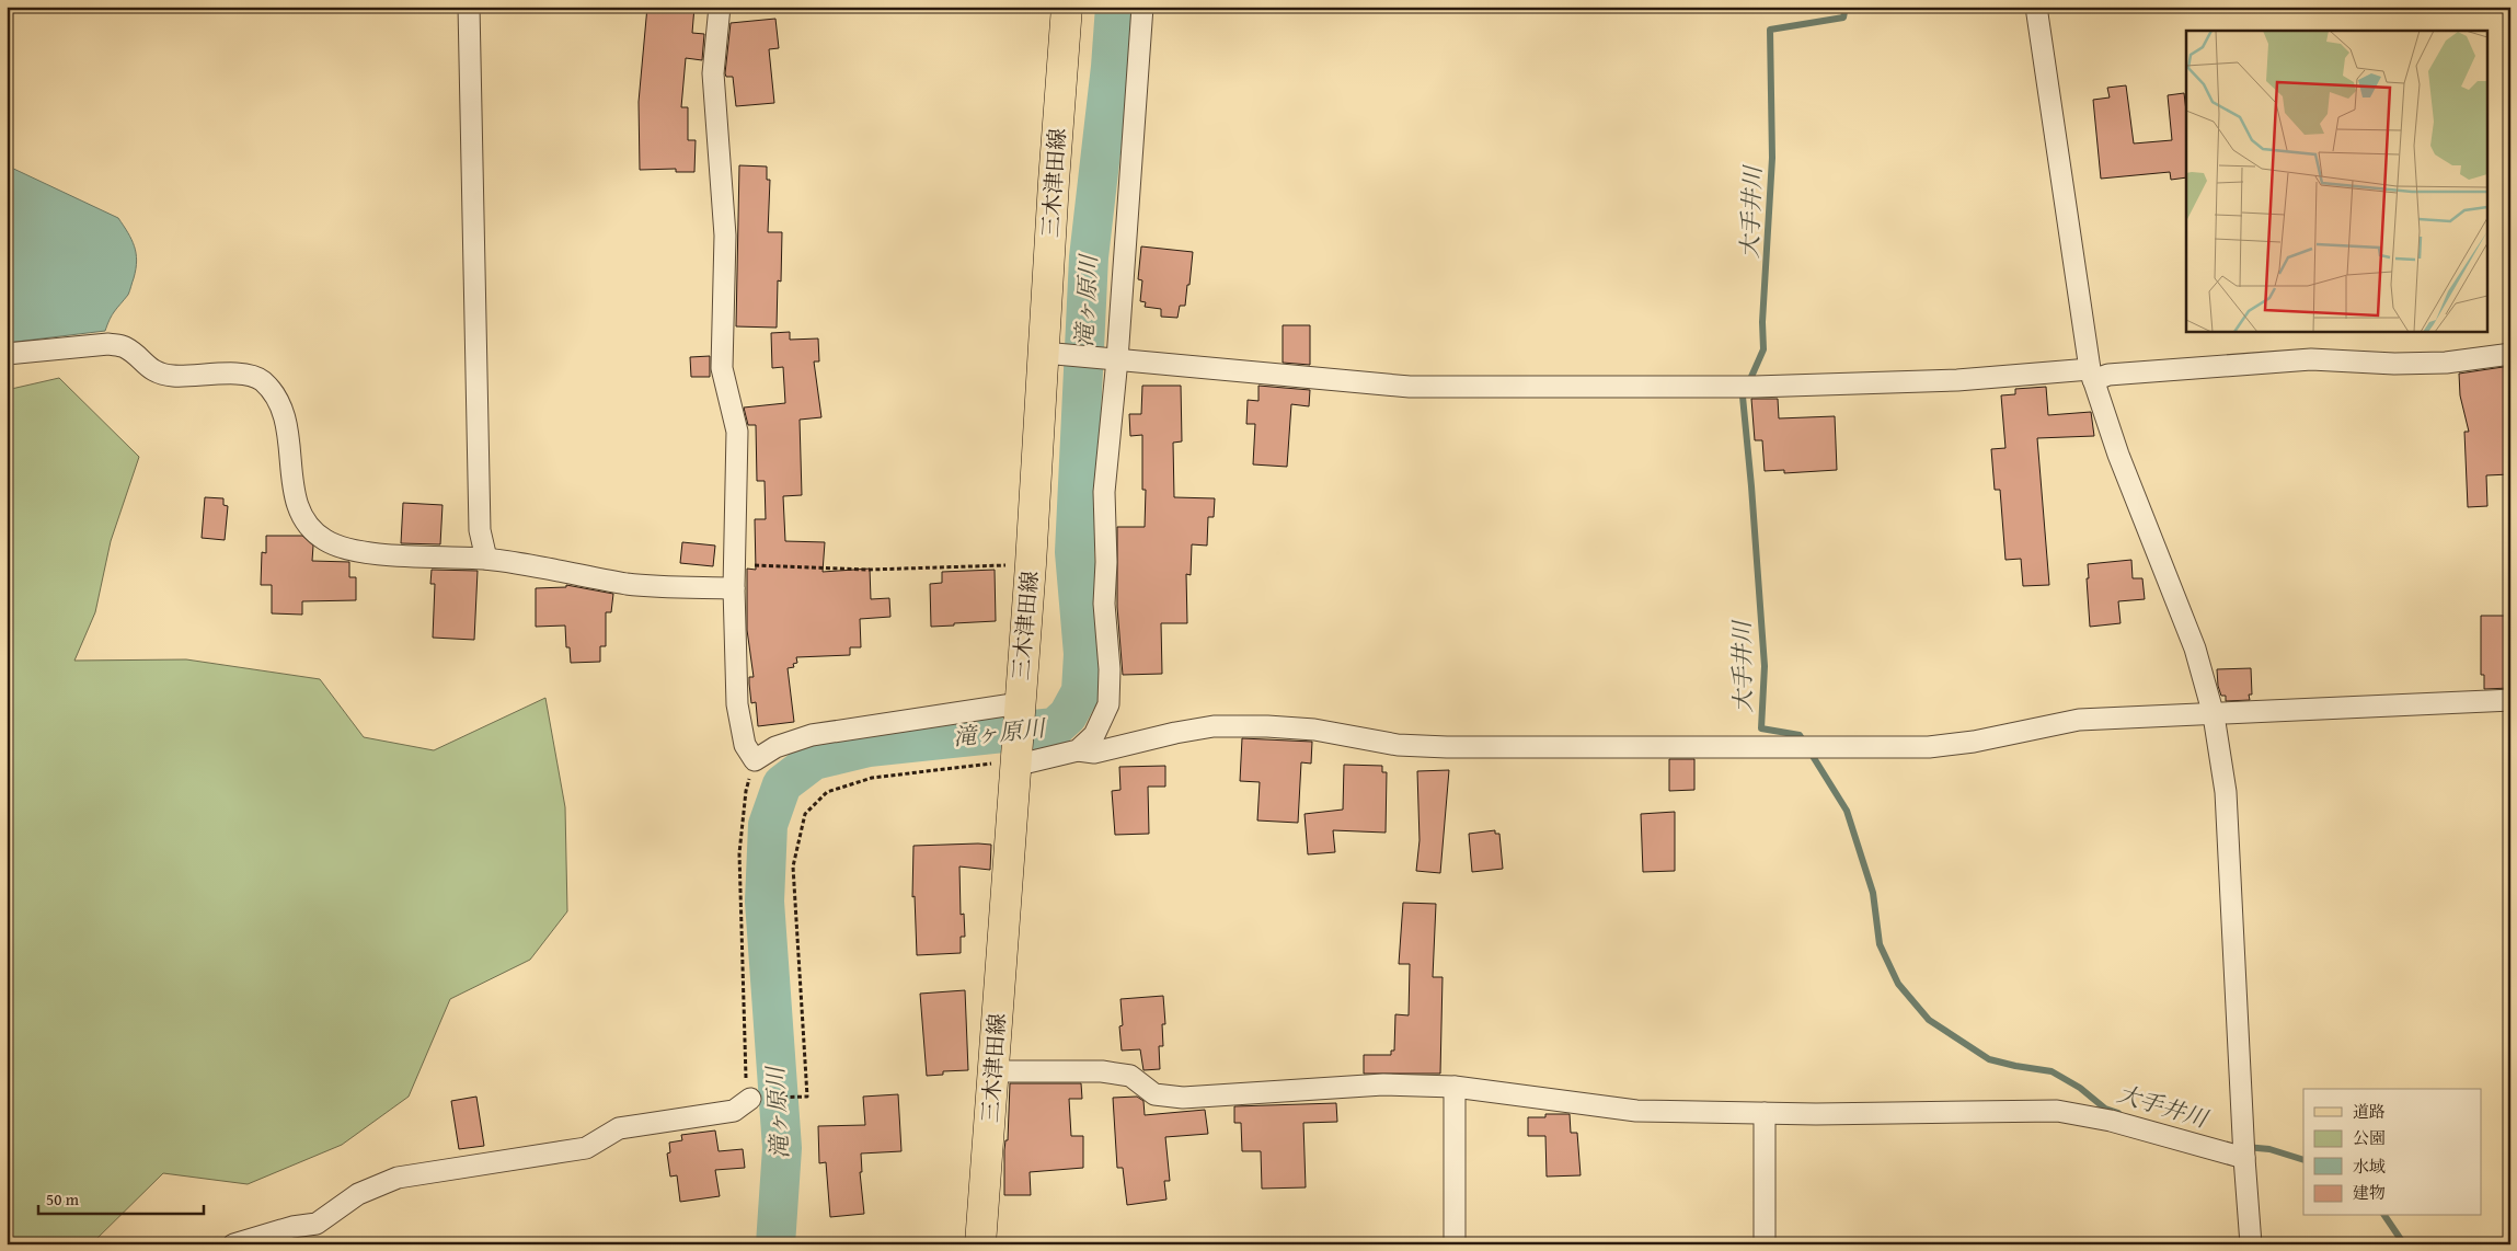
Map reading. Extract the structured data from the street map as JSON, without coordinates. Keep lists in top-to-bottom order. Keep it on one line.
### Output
{"streets":{"main road":["三木津田線"]},"water":["大手井川","滝ヶ原川"],"legend":["道路","公園","水域","建物"],"scale_bar":"50 m"}
